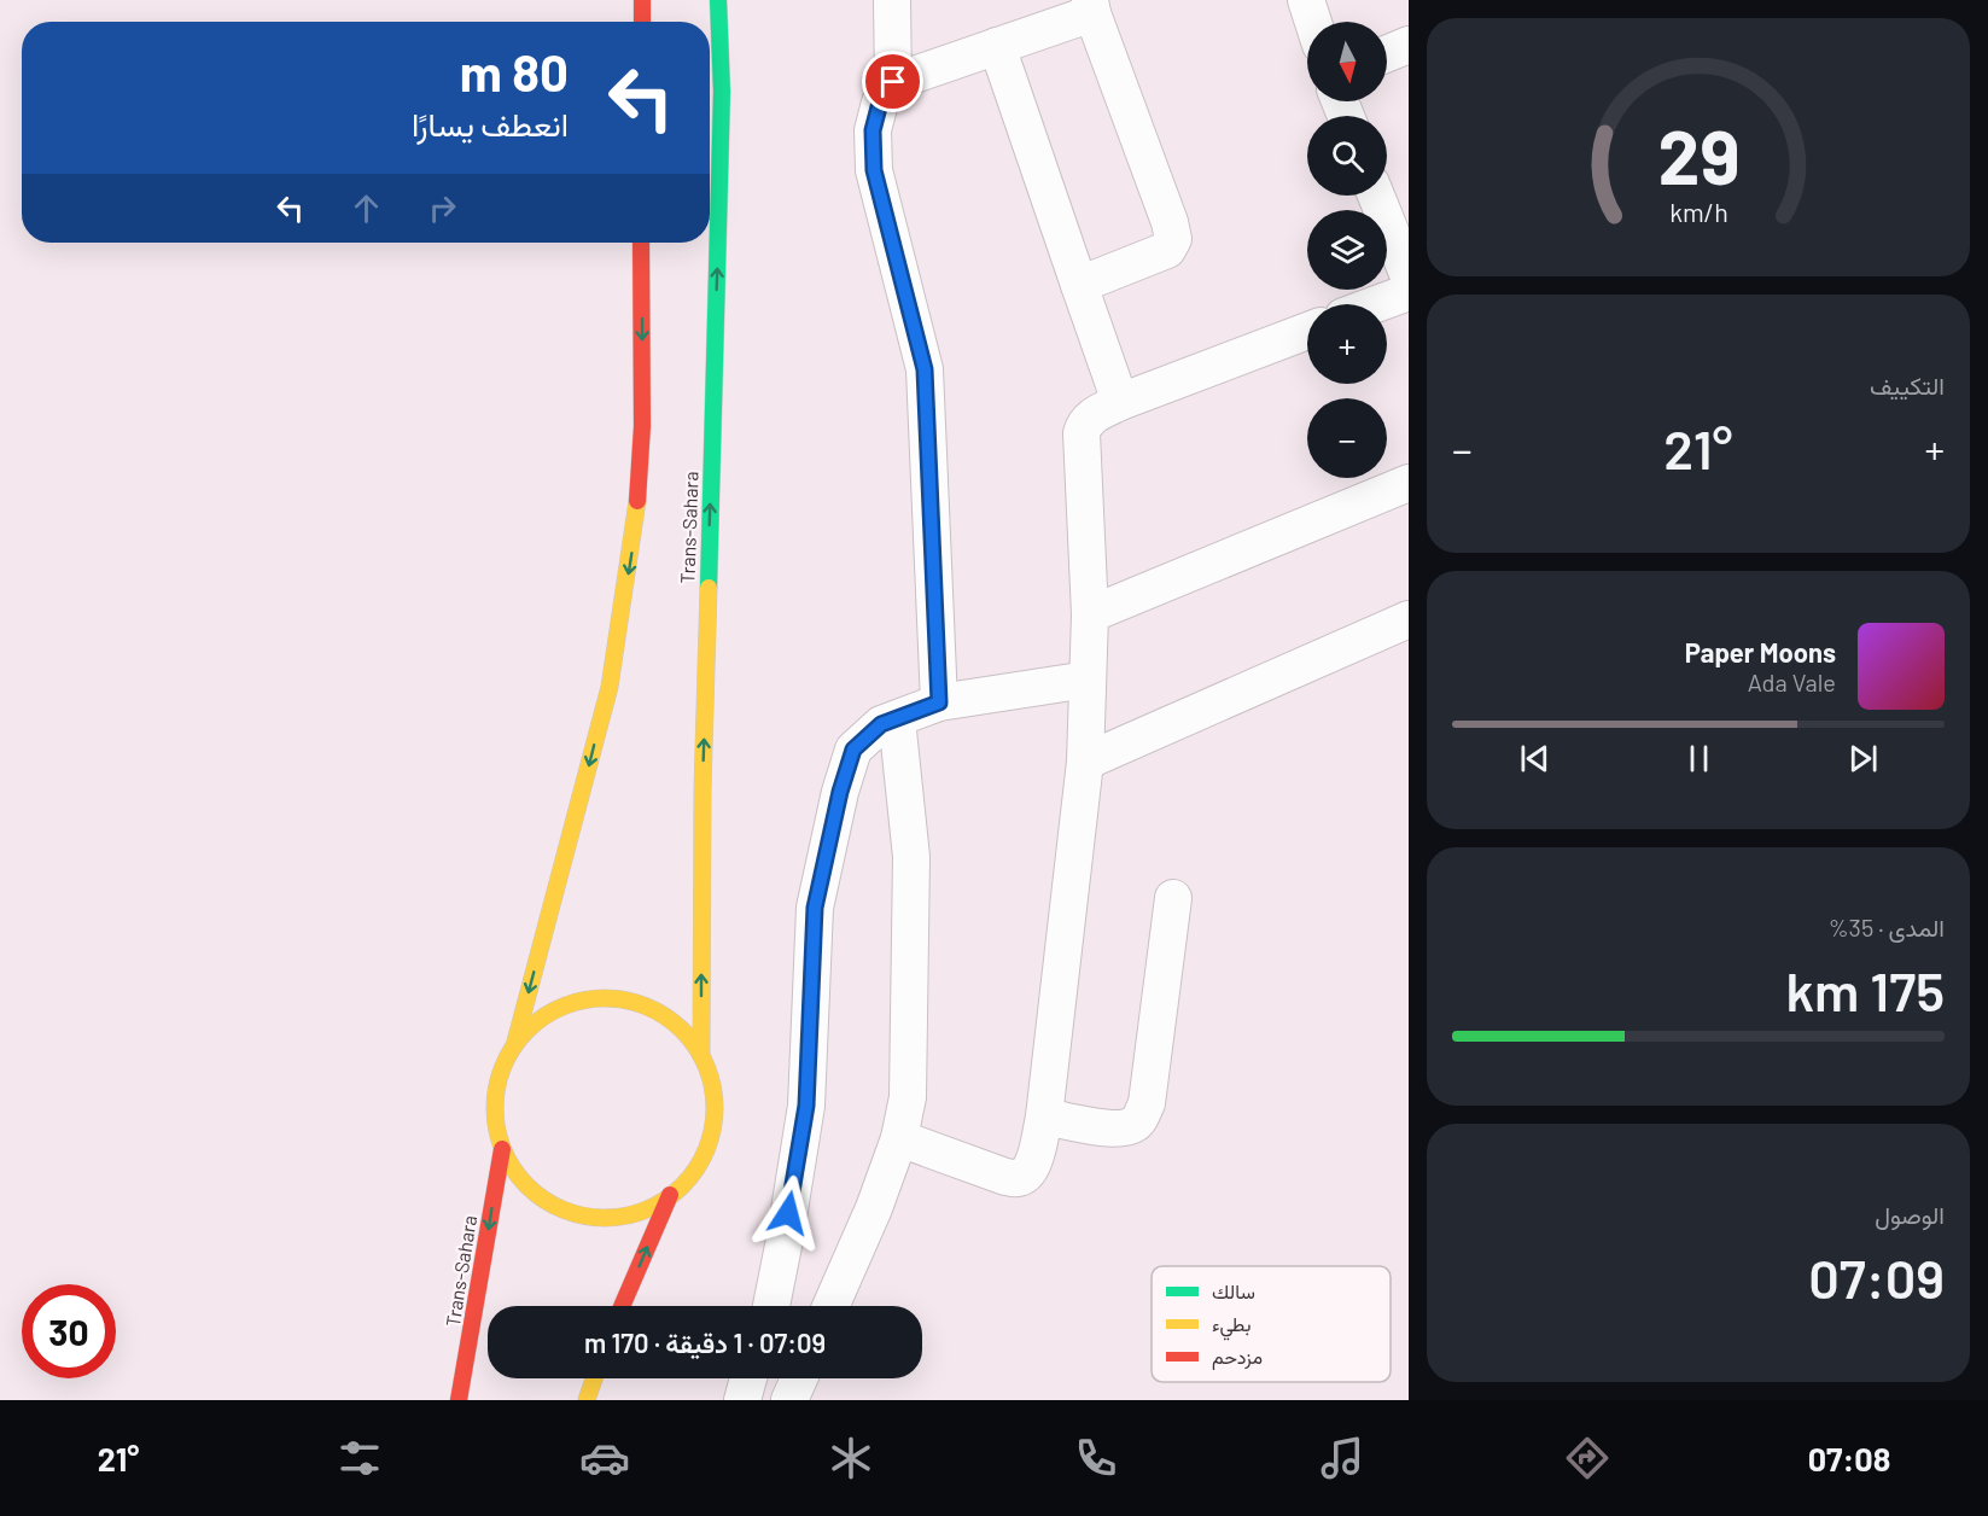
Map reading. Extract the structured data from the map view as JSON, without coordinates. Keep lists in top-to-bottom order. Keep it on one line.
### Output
{"streets":{"highway":["Trans-Sahara"]},"legend":["سالك","بطيء","مزدحم"],"north":"bottom","page":{"map_buttons":["+","−"],"turn":["80 m","انعطف يسارًا"],"tile":["التكييف",["المدى · 35%","175 km"],["الوصول","07:09"]],"heat":["−","21°","+"],"song":["Paper Moons","Ada Vale"],"limit":"30","trip":"07:09 · 1 دقيقة · 170 m","tabs":["07:08","21°"],"gauge":["29","km/h"]}}
